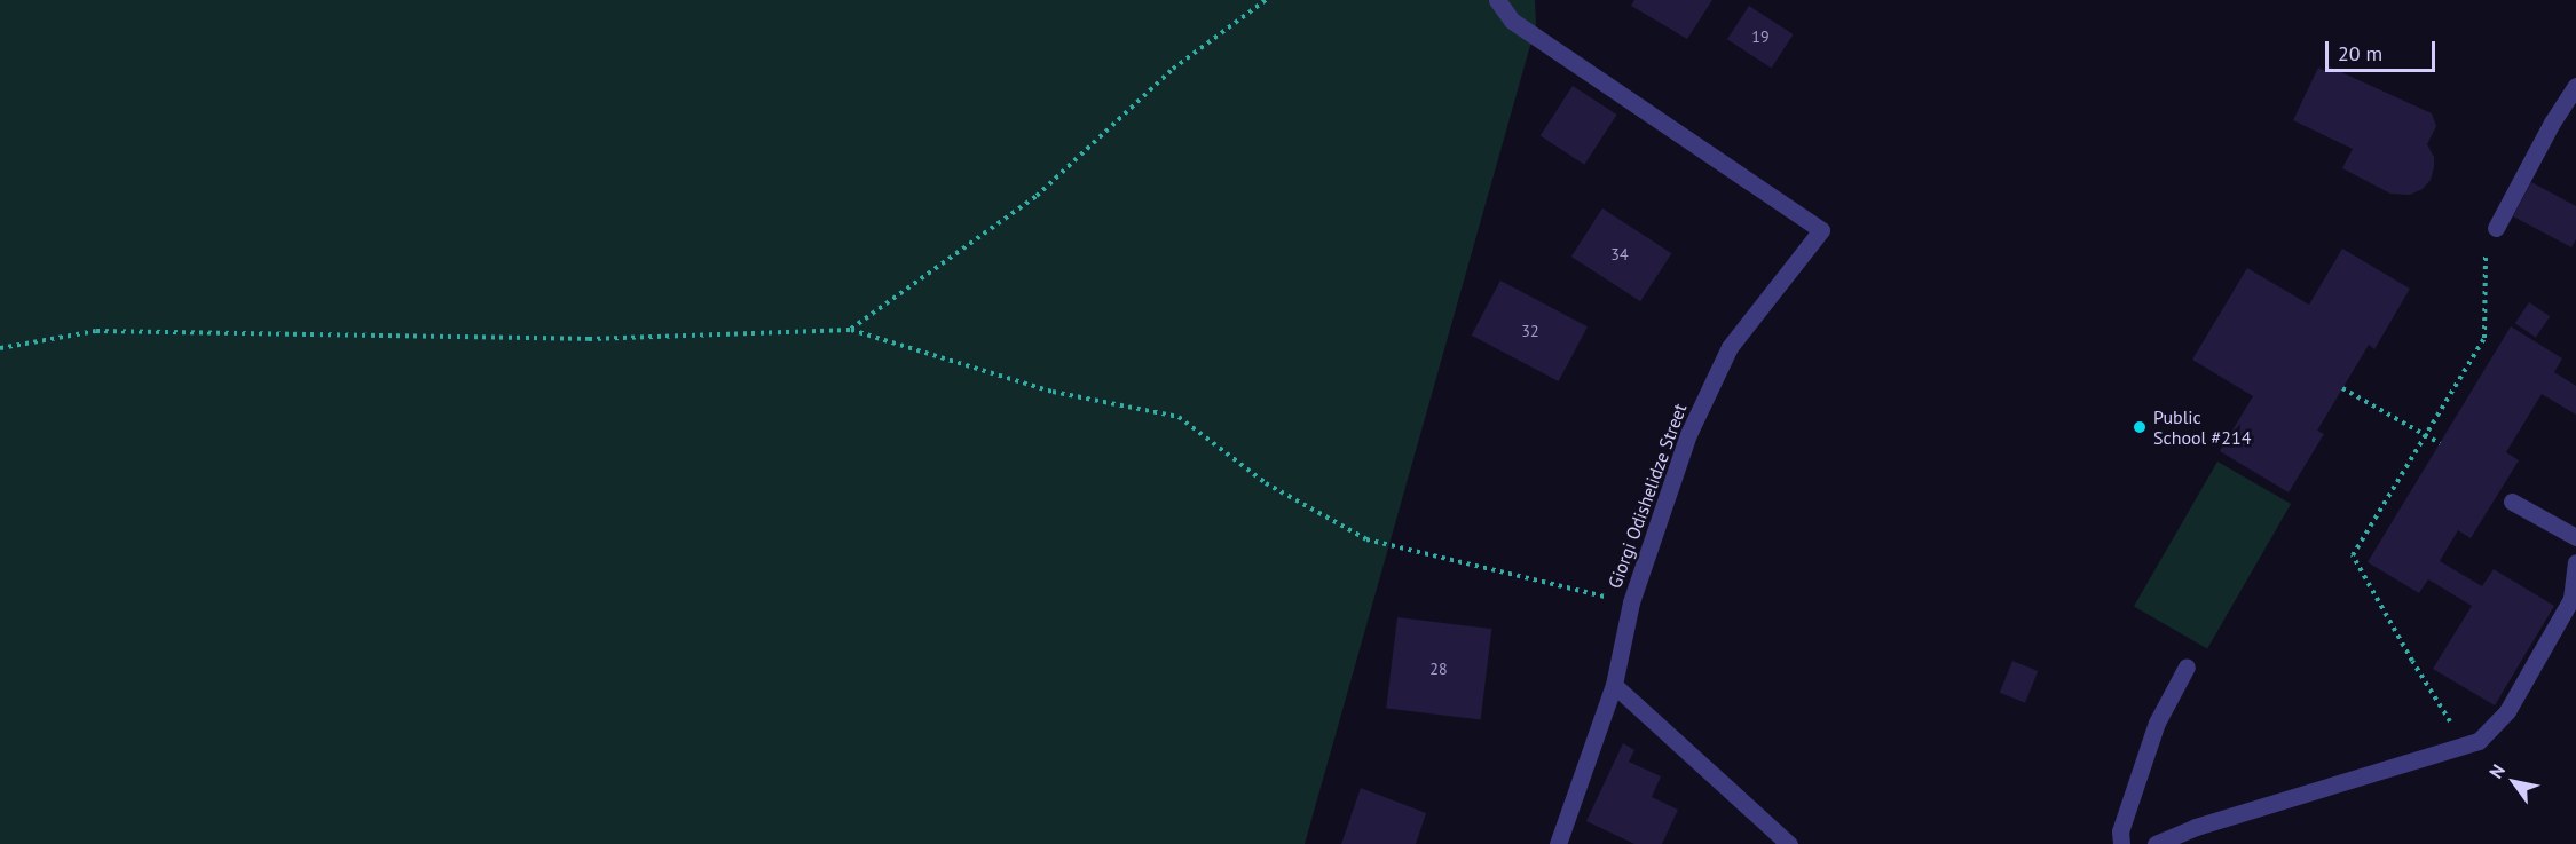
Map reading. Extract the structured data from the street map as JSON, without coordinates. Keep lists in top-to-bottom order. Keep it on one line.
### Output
{"streets":{"street":["Giorgi Odishelidze Street"]},"places":["Public School #214"],"house_numbers":["19","34","32","28"],"scale_bar":"20 m","north":"top left"}
